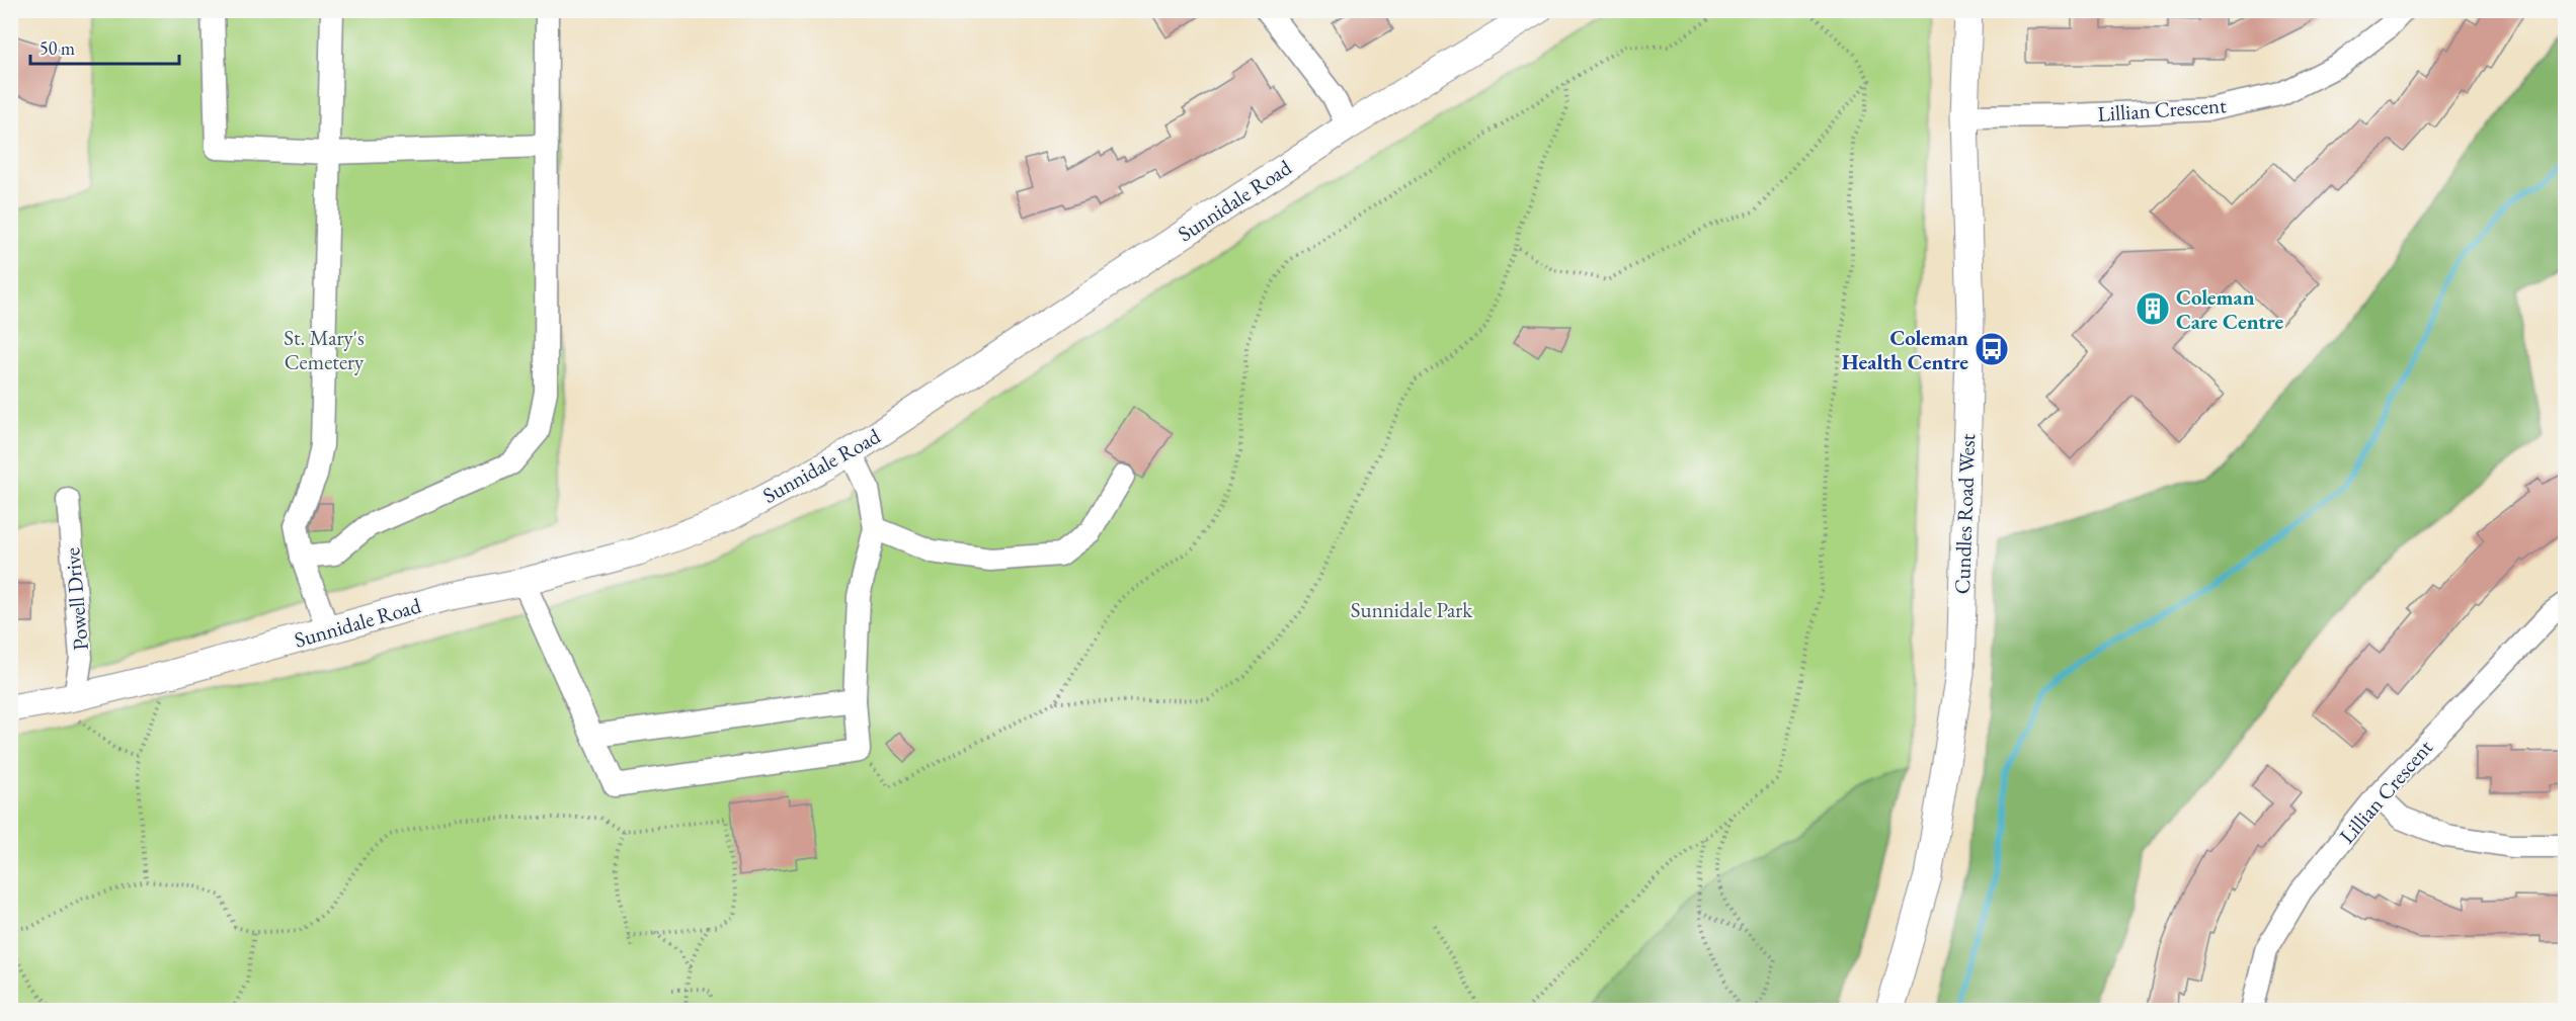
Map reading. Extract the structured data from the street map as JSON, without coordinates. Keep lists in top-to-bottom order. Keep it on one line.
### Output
{"streets":{"main road":["Sunnidale Road","Cundles Road West"],"street":["Lillian Crescent","Powell Drive"]},"crossings":[["Lillian Crescent","Cundles Road West"],["Sunnidale Road","Powell Drive"]],"parks":["St. Mary's Cemetery","Sunnidale Park"],"places":{"building":["Coleman Care Centre"],"bus stop":["Coleman Health Centre"]},"scale_bar":"50 m"}
